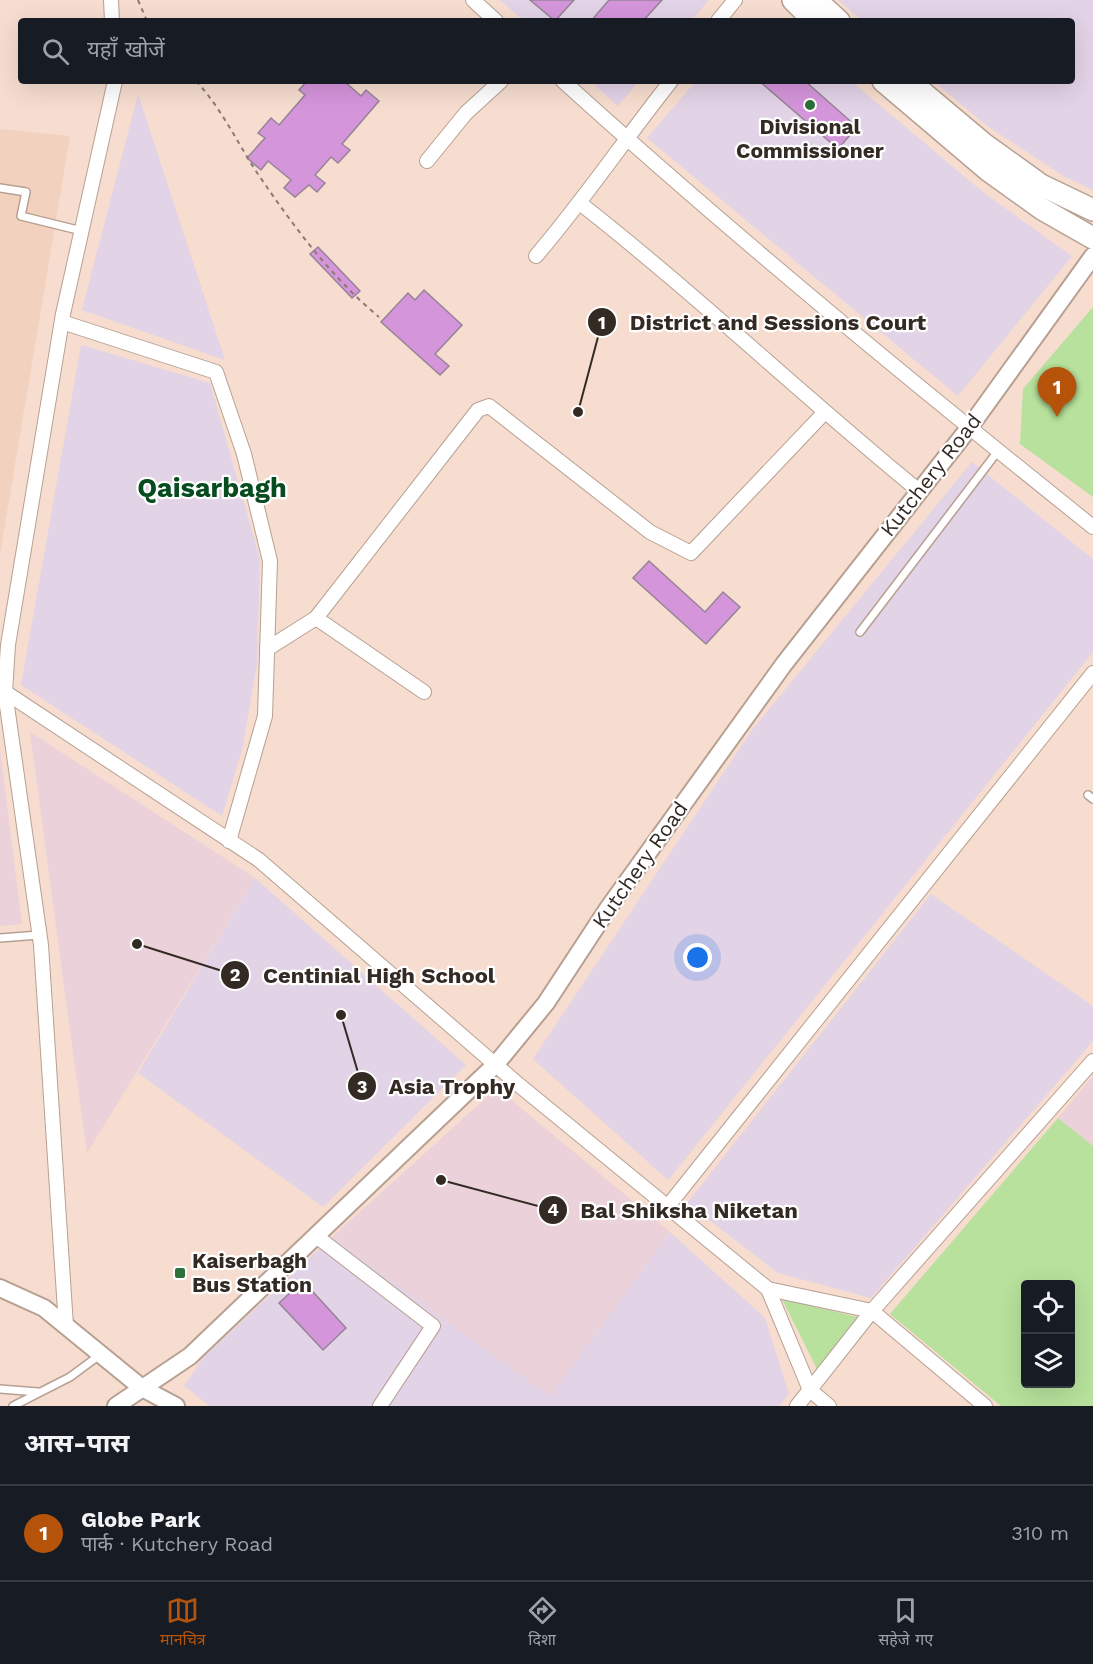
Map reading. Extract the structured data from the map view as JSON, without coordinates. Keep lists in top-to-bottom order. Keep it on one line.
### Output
{"streets":{"street":["Kutchery Road"]},"districts":["Qaisarbagh"],"places":{"other":["Divisional Commissioner","District and Sessions Court","Centinial High School","Asia Trophy","Bal Shiksha Niketan"],"transit":["Kaiserbagh Bus Station"]},"page":{"search":"यहाँ खोजें","pins":"1","heading":"आस-पास","list":[{"mark":"1","name":"Globe Park","note":"पार्क · Kutchery Road","value":"310 m"}],"nav":["मानचित्र","दिशा","सहेजे गए"]}}
